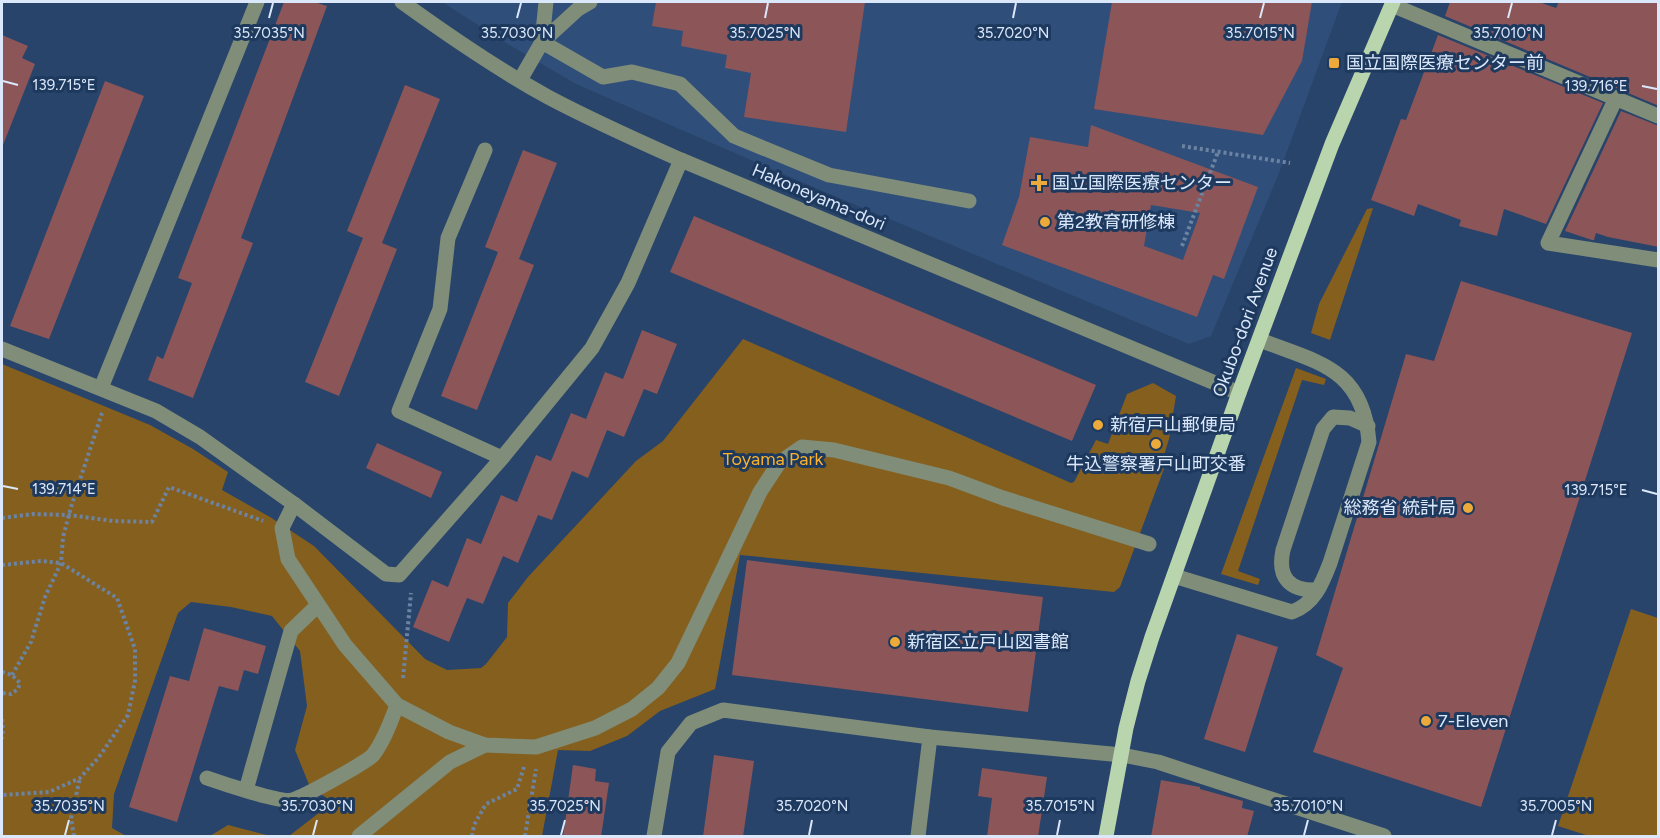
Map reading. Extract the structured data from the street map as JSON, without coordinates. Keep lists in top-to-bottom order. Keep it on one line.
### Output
{"streets":{"main road":["Okubo-dori Avenue"],"street":["Hakoneyama-dori"]},"crossings":[["Hakoneyama-dori","Okubo-dori Avenue"]],"parks":["Toyama Park"],"places":{"transit":["国立国際医療センター前"],"health":["国立国際医療センター"],"other":["第2教育研修棟","新宿戸山郵便局","牛込警察署戸山町交番","総務省 統計局","新宿区立戸山図書館","7-Eleven"]},"coordinates":["35.7035°N","35.7030°N","35.7025°N","35.7020°N","35.7015°N","35.7010°N","139.715°E","139.716°E","139.714°E","35.7005°N"]}
